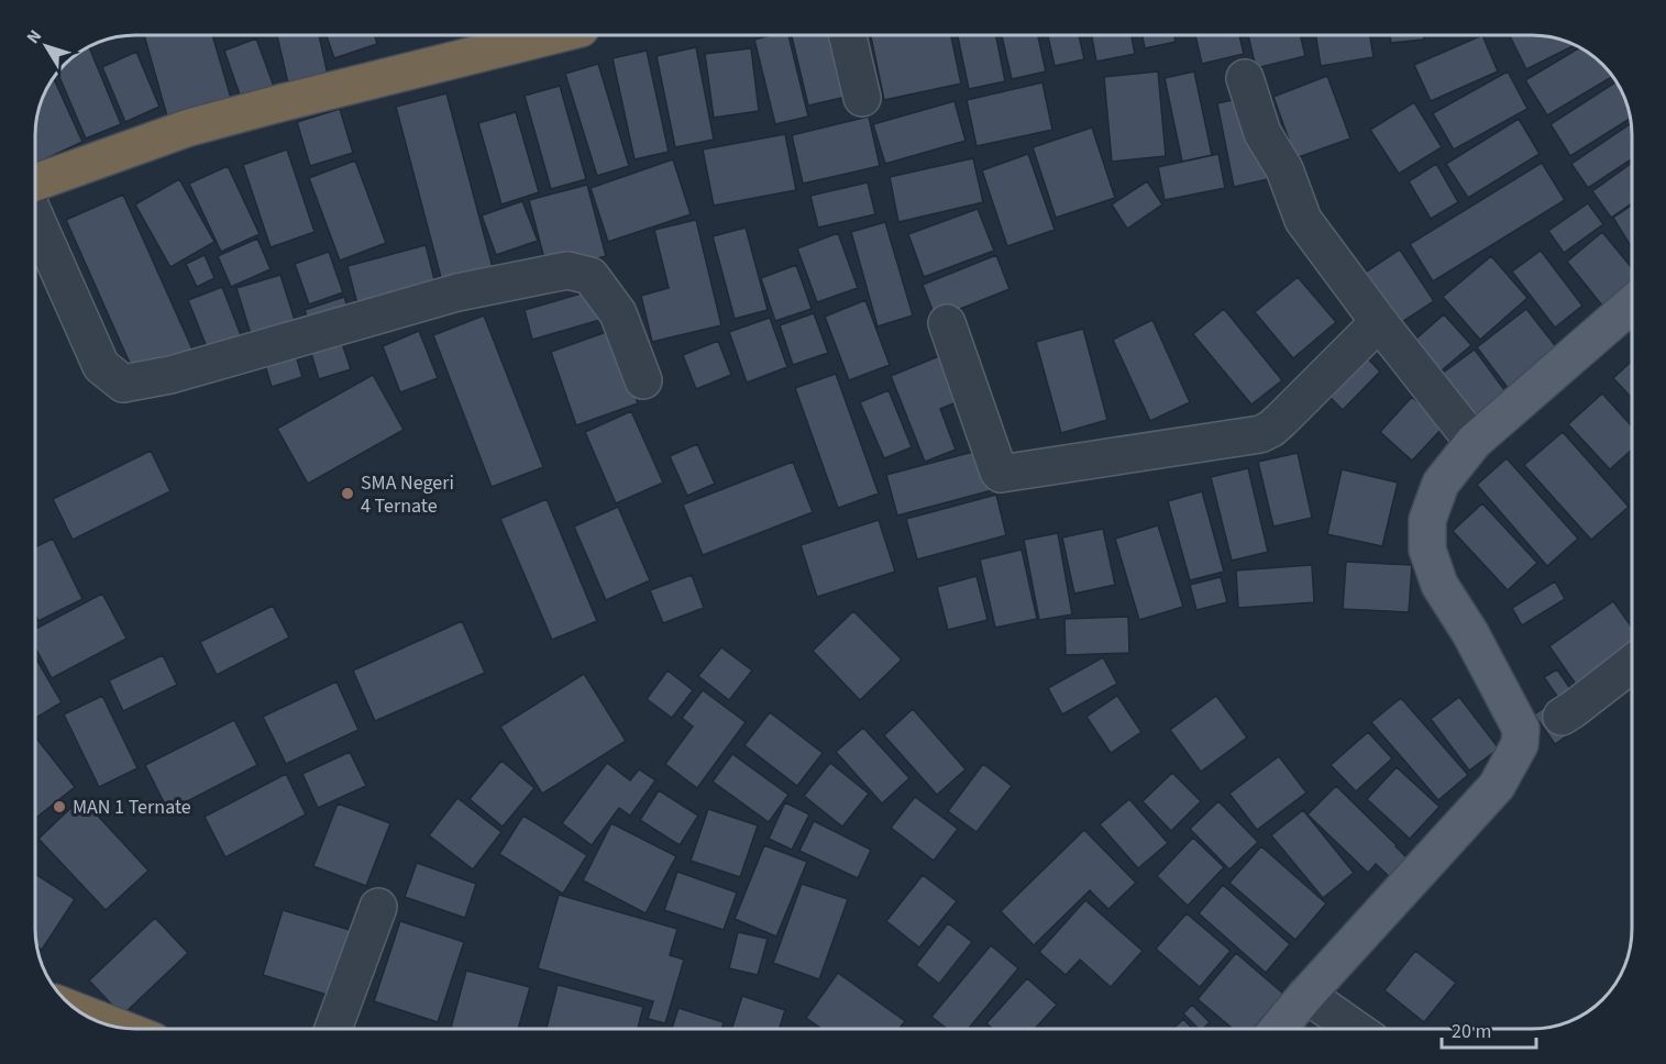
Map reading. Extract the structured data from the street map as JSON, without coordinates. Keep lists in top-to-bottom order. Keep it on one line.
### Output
{"places":["SMA Negeri 4 Ternate","MAN 1 Ternate"],"scale_bar":"20 m","north":"top left"}
